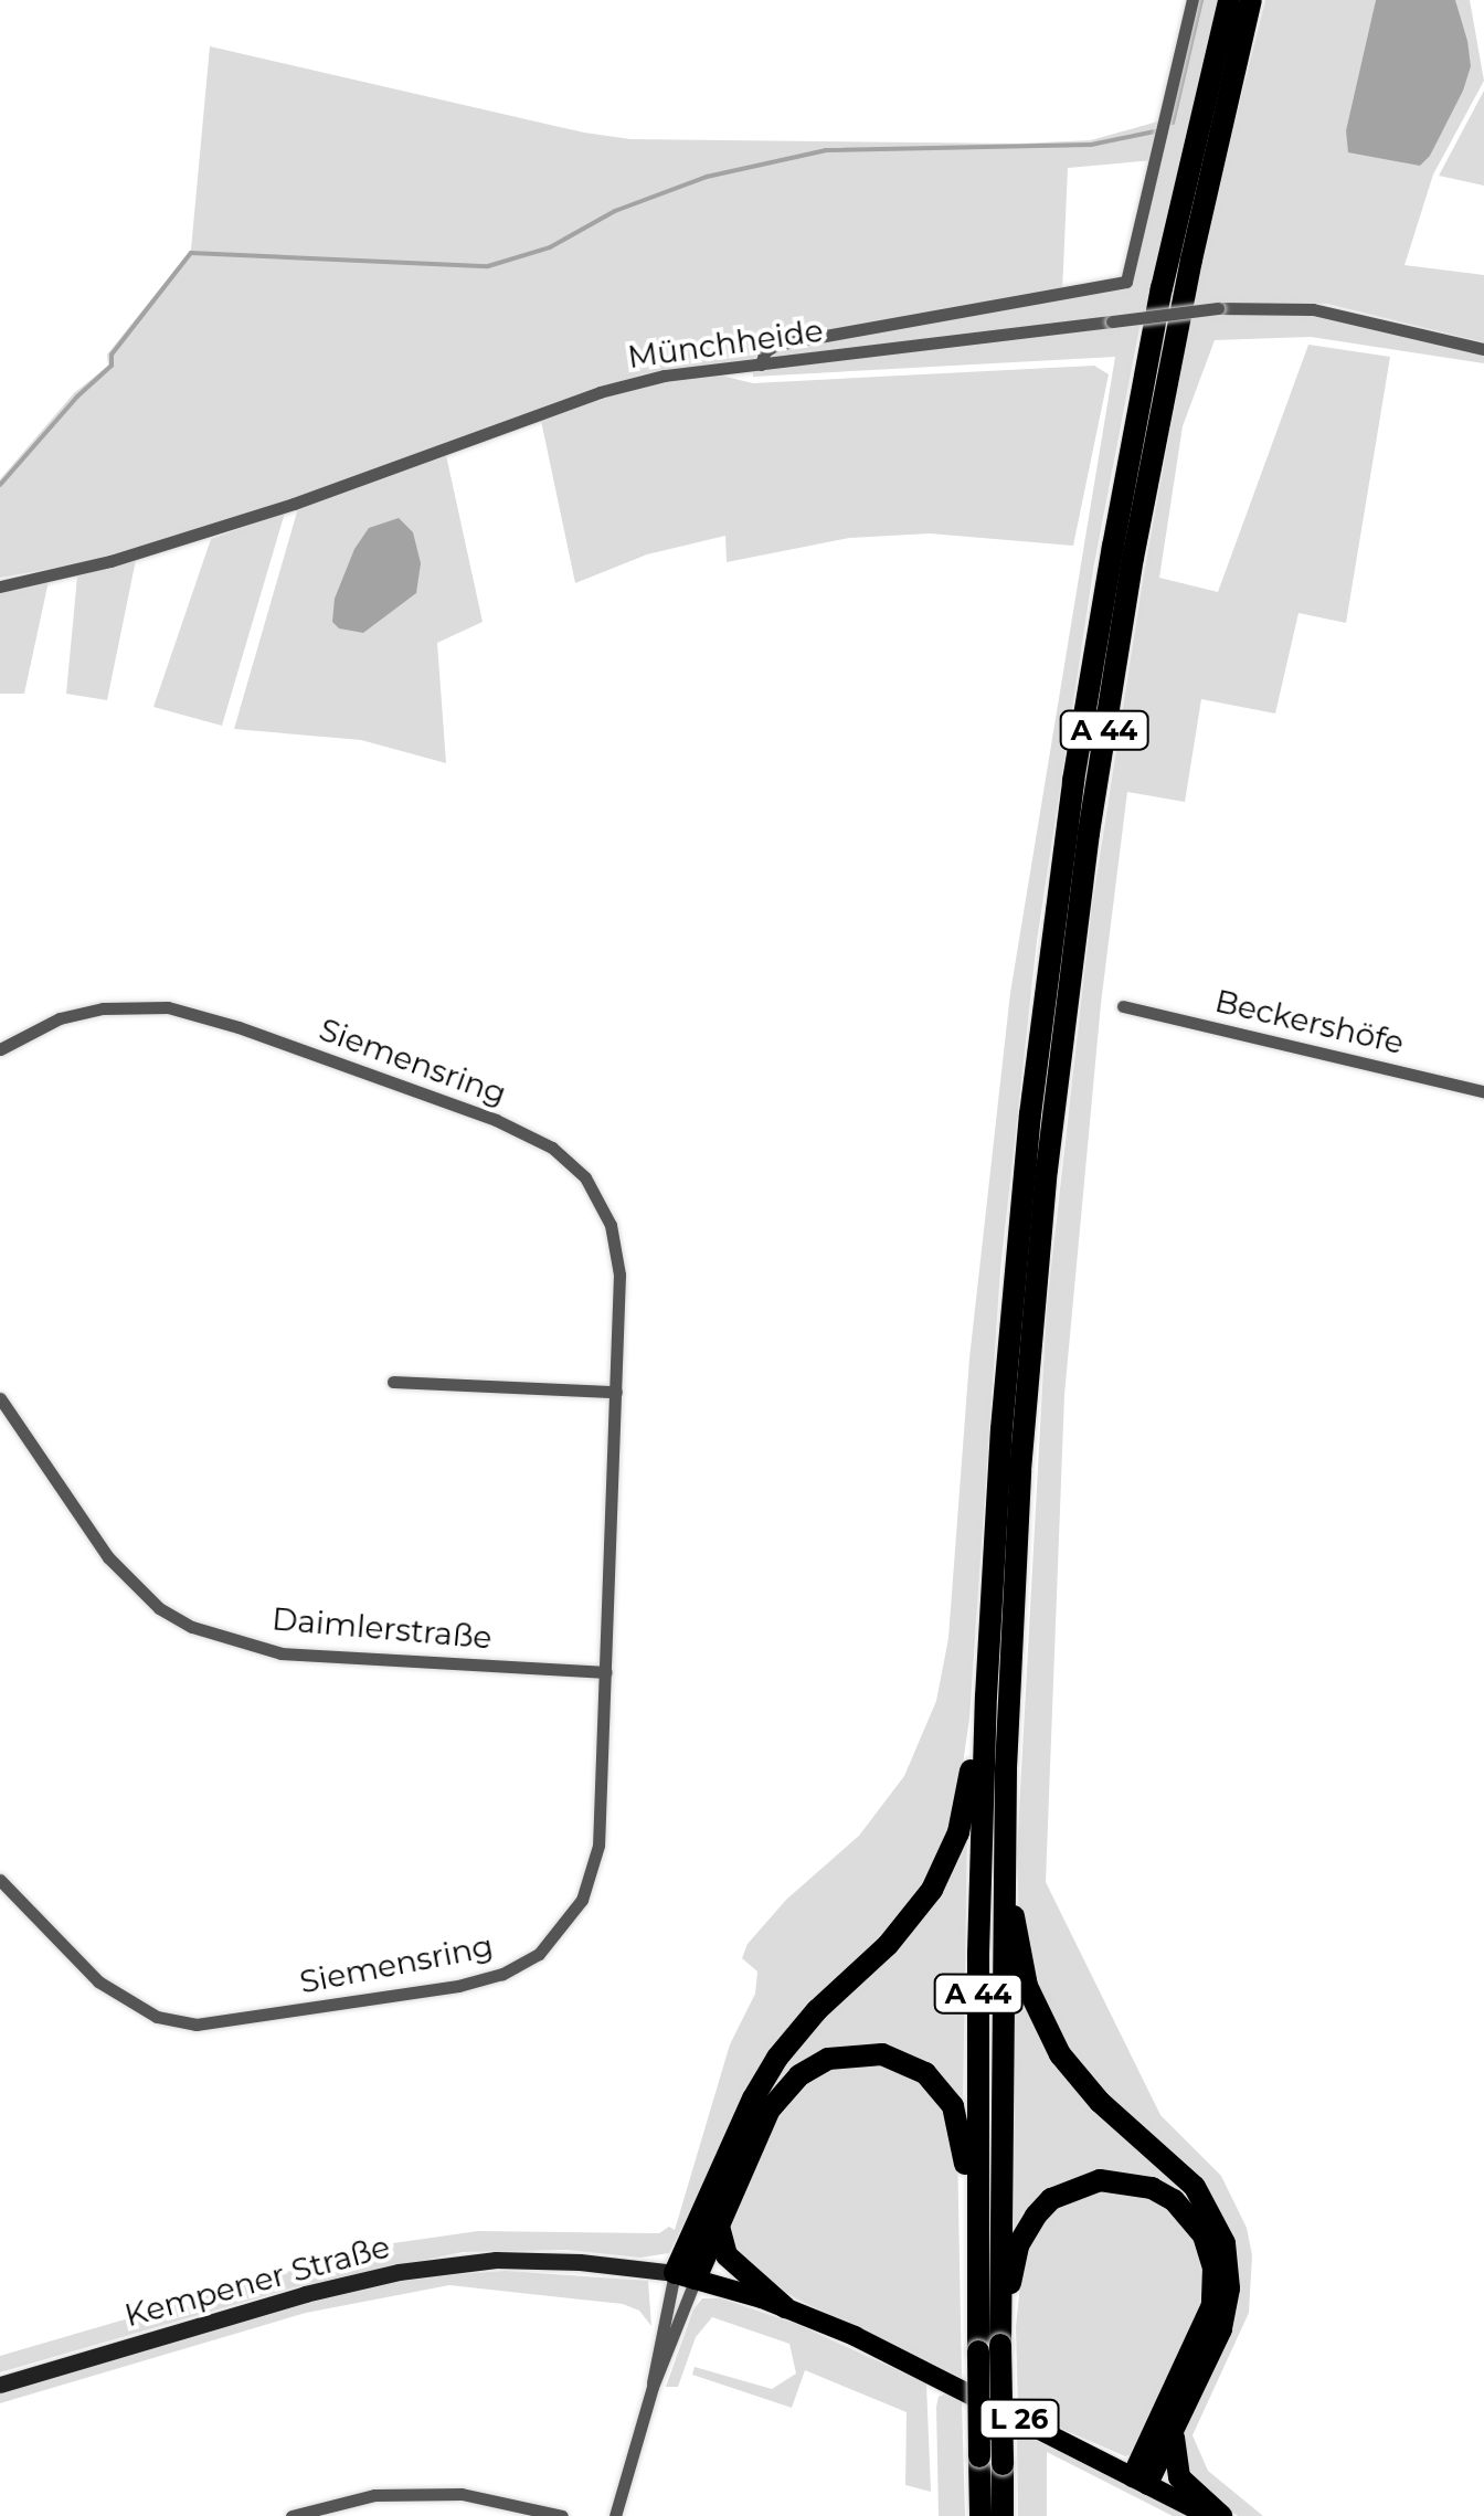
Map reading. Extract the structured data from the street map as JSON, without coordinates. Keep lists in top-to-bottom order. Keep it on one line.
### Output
{"streets":{"highway":["A 44"],"main road":["Kempener Straße","L 26"],"street":["Münchheide","Beckershöfe","Siemensring","Daimlerstraße"]},"crossings":[["Siemensring","Daimlerstraße"]]}
